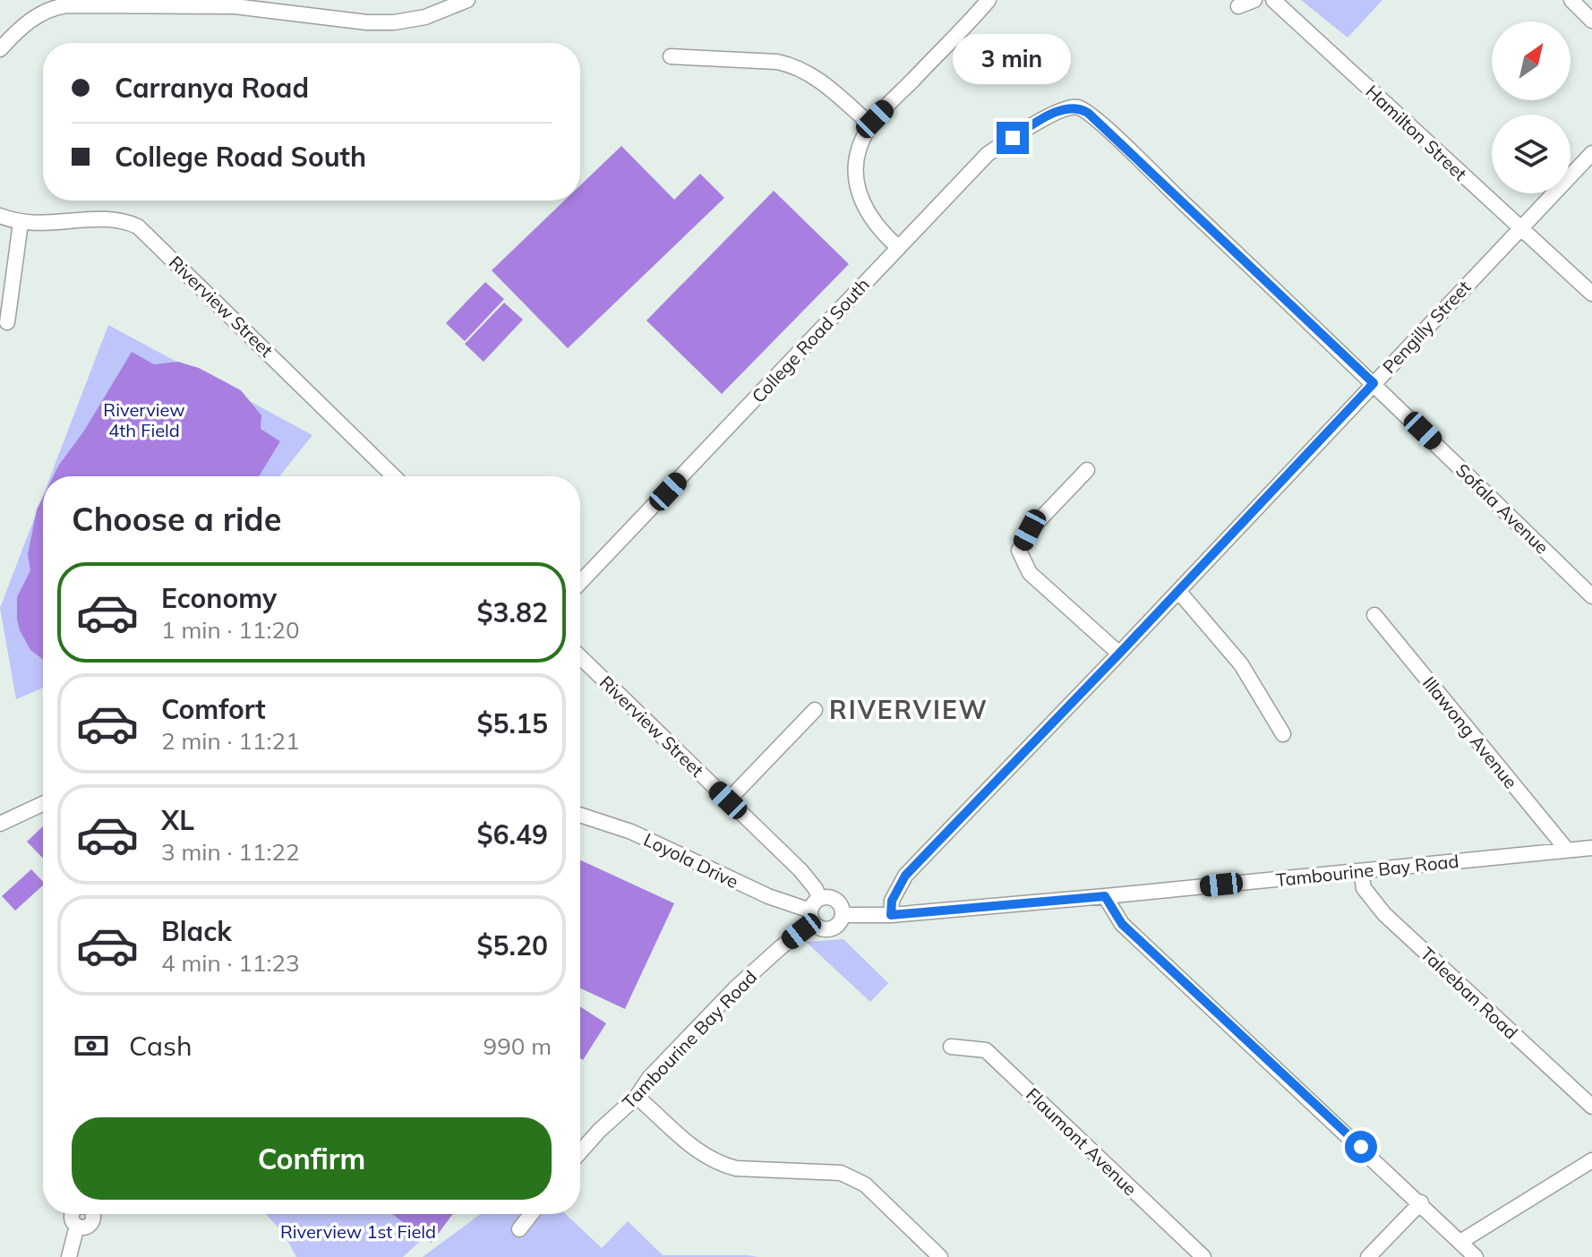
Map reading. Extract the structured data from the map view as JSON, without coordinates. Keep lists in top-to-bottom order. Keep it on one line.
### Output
{"streets":{"street":["Hamilton Street","Riverview Street","Pengilly Street","College Road South","Sofala Avenue","Illawong Avenue","Loyola Drive","Tambourine Bay Road","Taleeban Road","Flaumont Avenue"]},"crossings":[["Hamilton Street","Pengilly Street"],["Riverview Street","Loyola Drive"],["Riverview Street","Tambourine Bay Road"],["Pengilly Street","Sofala Avenue"],["Pengilly Street","Tambourine Bay Road"],["College Road South","Sofala Avenue"],["Illawong Avenue","Tambourine Bay Road"],["Loyola Drive","Tambourine Bay Road"],["Tambourine Bay Road","Taleeban Road"]],"districts":["RIVERVIEW"],"parks":["Riverview 4th Field","Riverview 1st Field"],"north":"top right","page":{"bubble":"3 min","banner":["Carranya Road","College Road South"],"heading":"Choose a ride","list":[{"name":"Economy","note":"1 min · 11:20","value":"$3.82"},{"name":"Comfort","note":"2 min · 11:21","value":"$5.15"},{"name":"XL","note":"3 min · 11:22","value":"$6.49"},{"name":"Black","note":"4 min · 11:23","value":"$5.20"}],"pay":["Cash","990 m"],"buttons":"Confirm"}}
